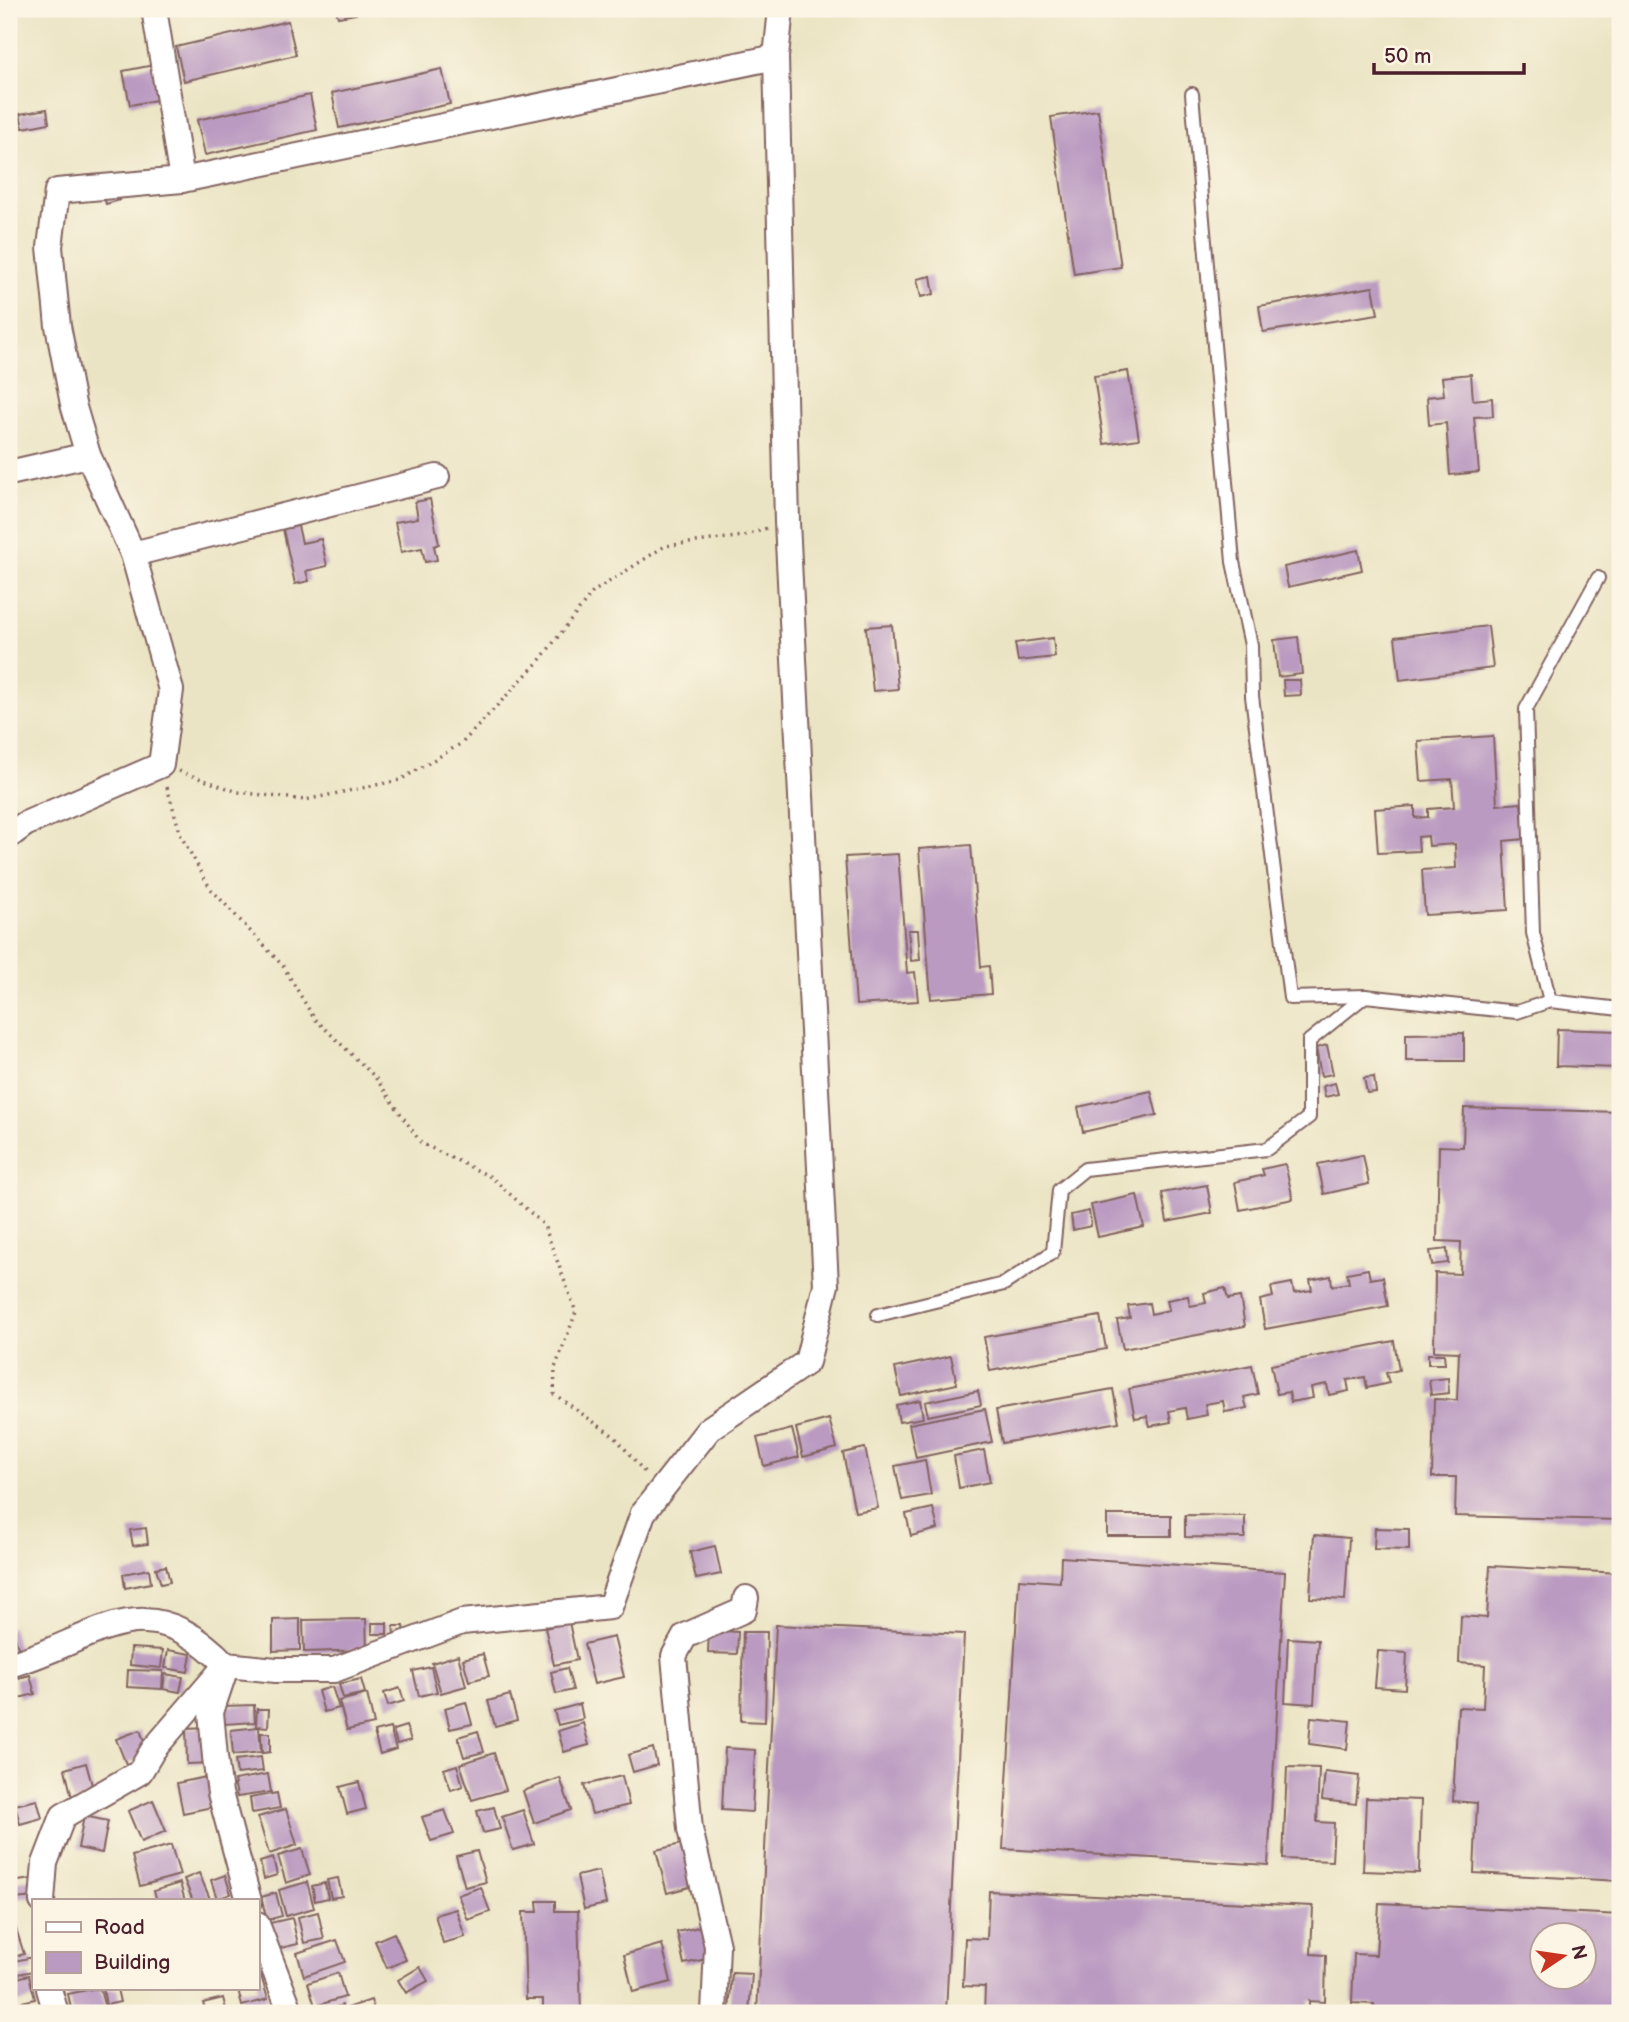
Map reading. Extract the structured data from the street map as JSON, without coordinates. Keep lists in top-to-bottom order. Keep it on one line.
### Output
{"legend":["Road","Building"],"scale_bar":"50 m","north":"right"}
